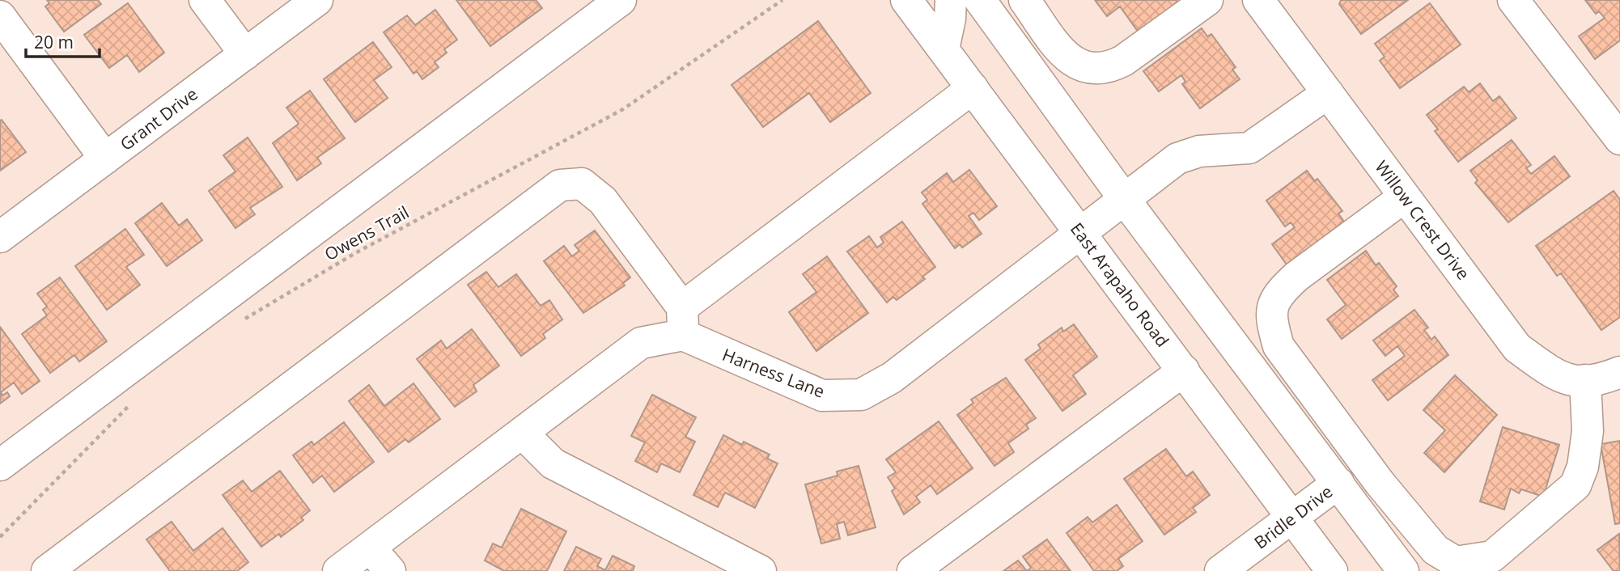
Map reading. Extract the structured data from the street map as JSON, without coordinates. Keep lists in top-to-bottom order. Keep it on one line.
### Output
{"streets":{"street":["Grant Drive","Willow Crest Drive","East Arapaho Road","Harness Lane","Bridle Drive"],"path":["Owens Trail"]},"crossings":[["Willow Crest Drive","Harness Lane"],["East Arapaho Road","Harness Lane"],["East Arapaho Road","Bridle Drive"]],"scale_bar":"20 m"}
